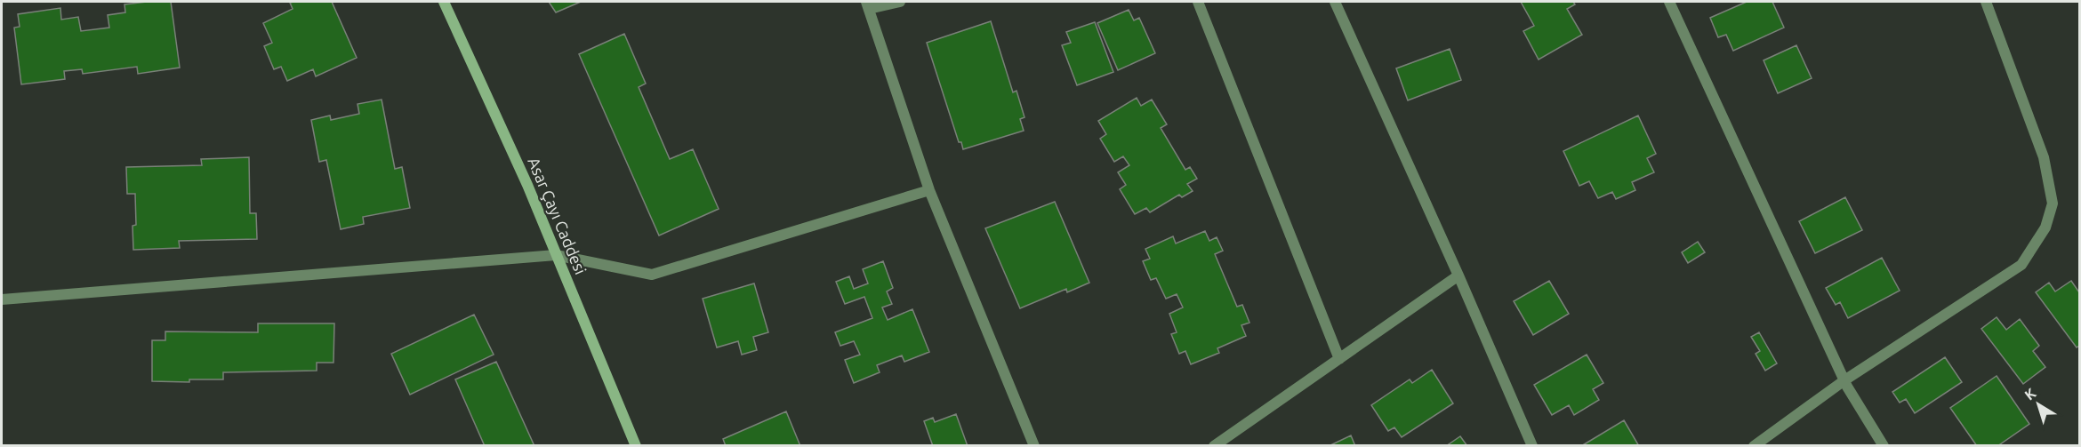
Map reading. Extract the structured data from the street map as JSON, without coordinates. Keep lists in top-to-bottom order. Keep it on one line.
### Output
{"streets":{"street":["Asar Çayı Caddesi"]},"north":"top left"}
